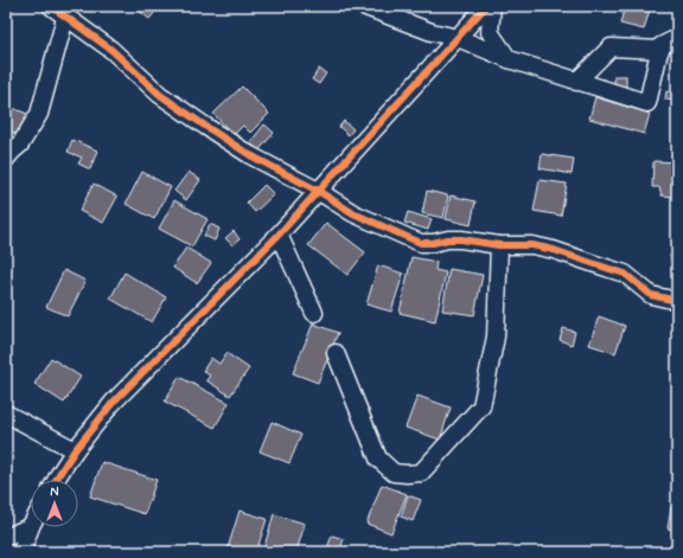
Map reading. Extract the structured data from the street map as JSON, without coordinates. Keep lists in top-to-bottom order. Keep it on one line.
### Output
{"north":"top"}
